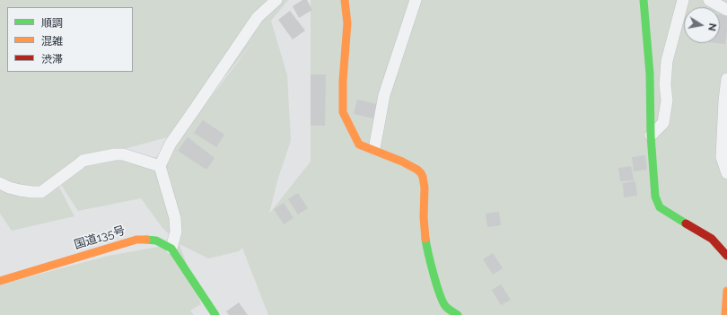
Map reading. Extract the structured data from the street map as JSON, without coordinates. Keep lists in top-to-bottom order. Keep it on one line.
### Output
{"streets":{"main road":["国道135号"]},"legend":["順調","混雑","渋滞"],"north":"right"}
